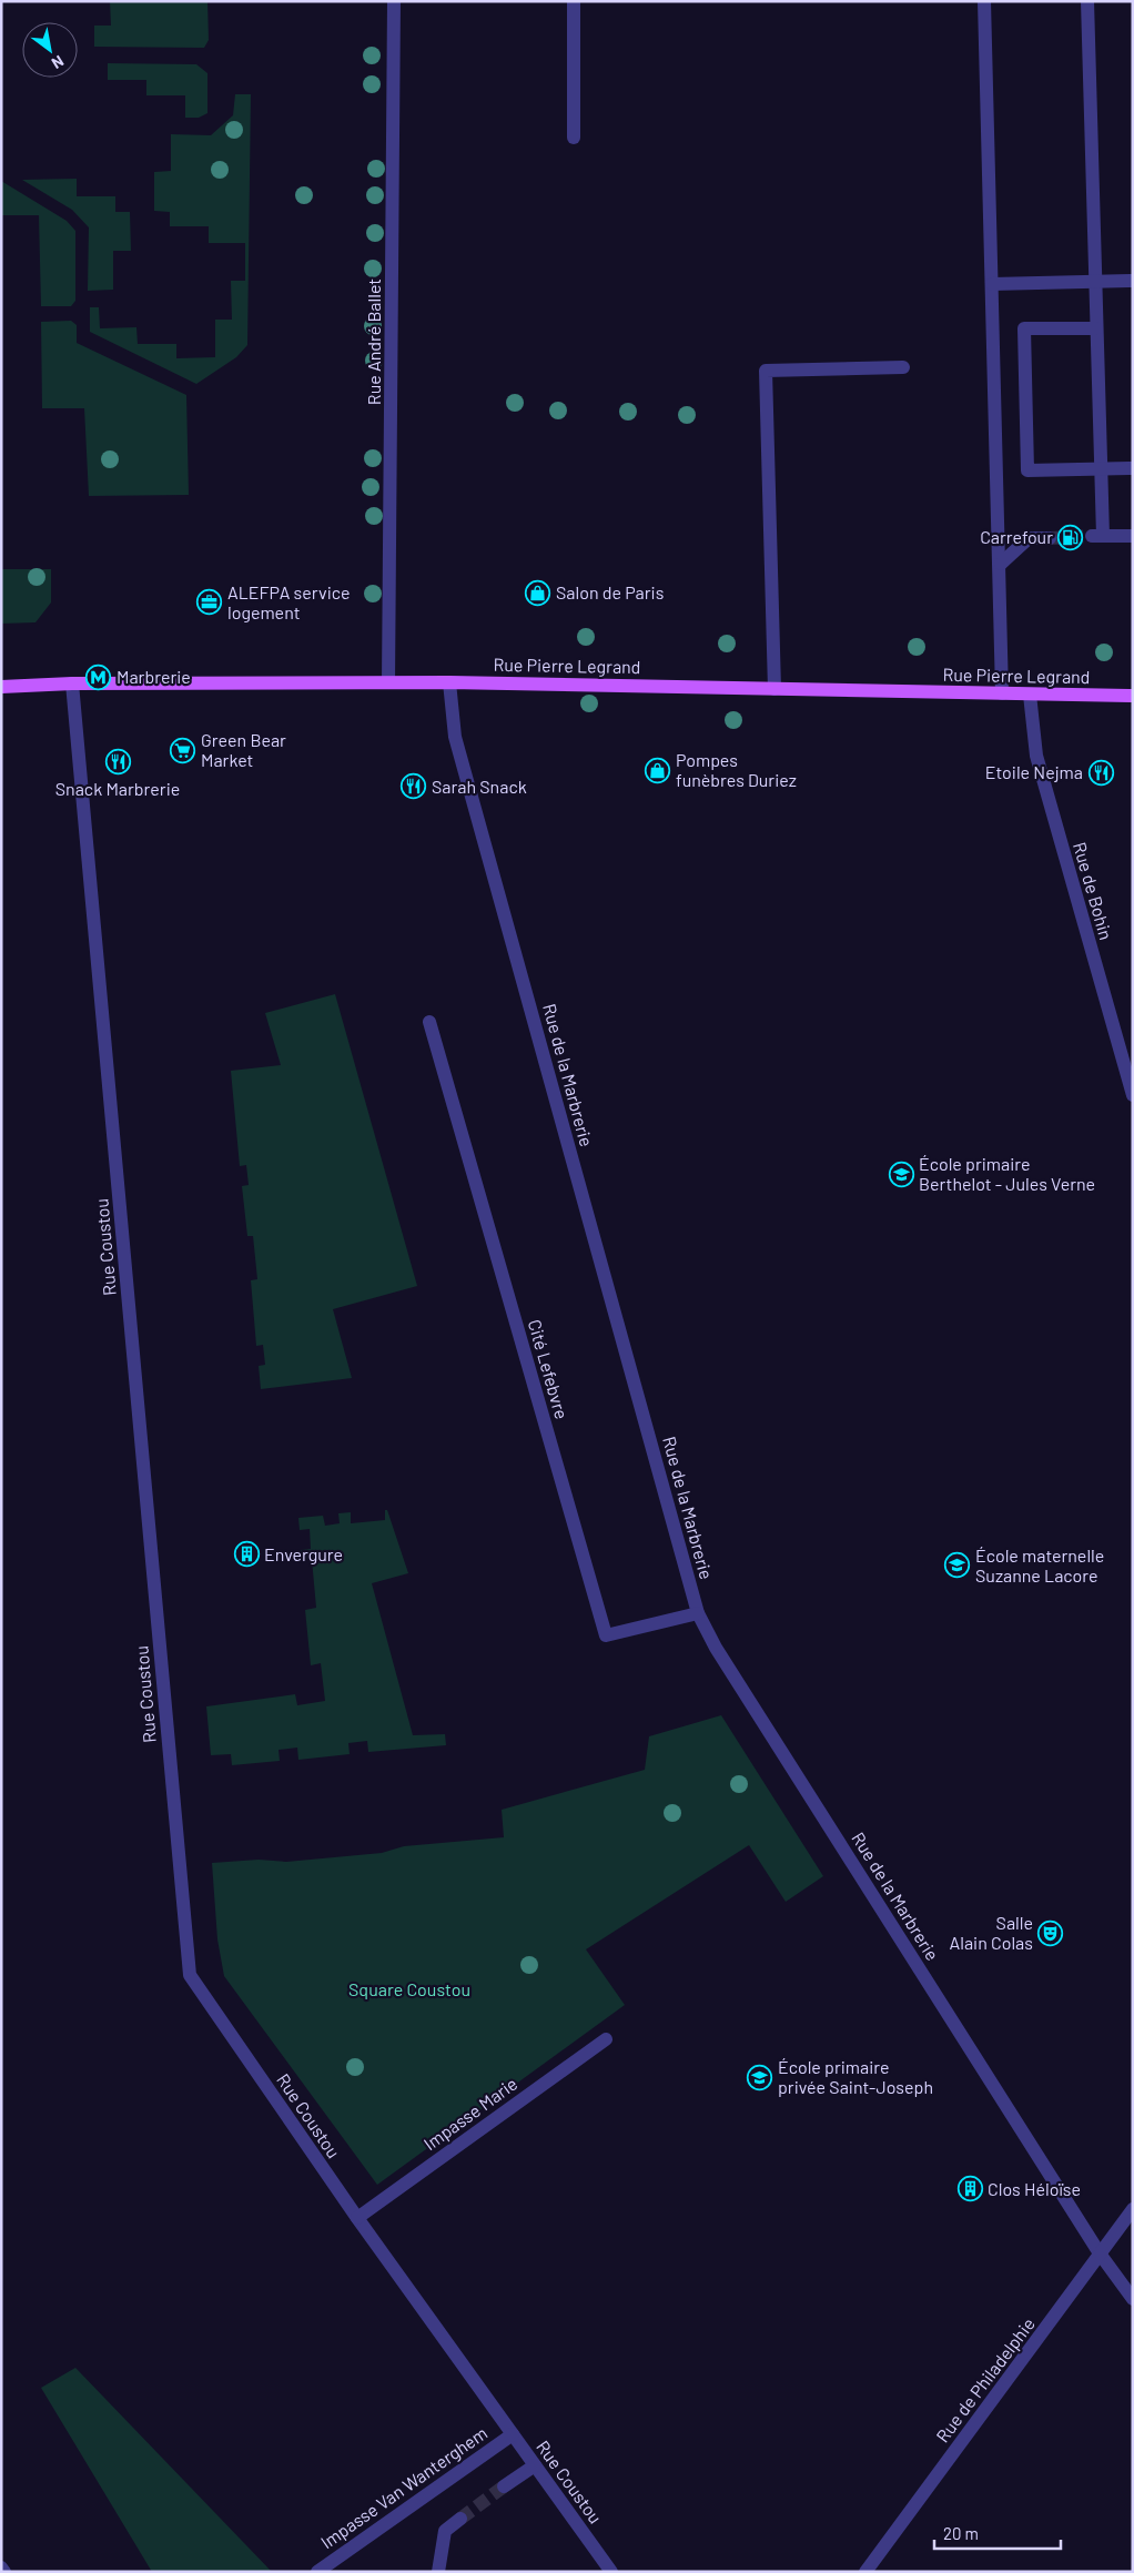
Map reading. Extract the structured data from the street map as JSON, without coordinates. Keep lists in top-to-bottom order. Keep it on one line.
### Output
{"streets":{"main road":["Rue Pierre Legrand"],"street":["Rue André Ballet","Rue de Bohin","Rue de la Marbrerie","Rue Coustou","Cité Lefebvre","Impasse Marie","Rue de Philadelphie","Impasse Van Wanterghem"]},"crossings":[["Rue André Ballet","Rue Pierre Legrand"],["Rue Pierre Legrand","Rue de Bohin"],["Rue Pierre Legrand","Rue de la Marbrerie"],["Rue Pierre Legrand","Rue Coustou"],["Rue de la Marbrerie","Cité Lefebvre"],["Rue de la Marbrerie","Rue de Philadelphie"],["Rue Coustou","Impasse Marie"],["Rue Coustou","Impasse Van Wanterghem"]],"parks":["Square Coustou"],"places":{"fuel station":["Carrefour"],"shop":["Salon de Paris","Pompes funèbres Duriez"],"office":["ALEFPA service logement"],"metro station":["Marbrerie"],"supermarket":["Green Bear Market"],"restaurant":["Snack Marbrerie","Etoile Nejma","Sarah Snack"],"school or university":["École primaire Berthelot - Jules Verne","École maternelle Suzanne Lacore","École primaire privée Saint-Joseph"],"building":["Envergure","Clos Héloïse"],"theatre":["Salle Alain Colas"]},"scale_bar":"20 m","north":"bottom right"}
